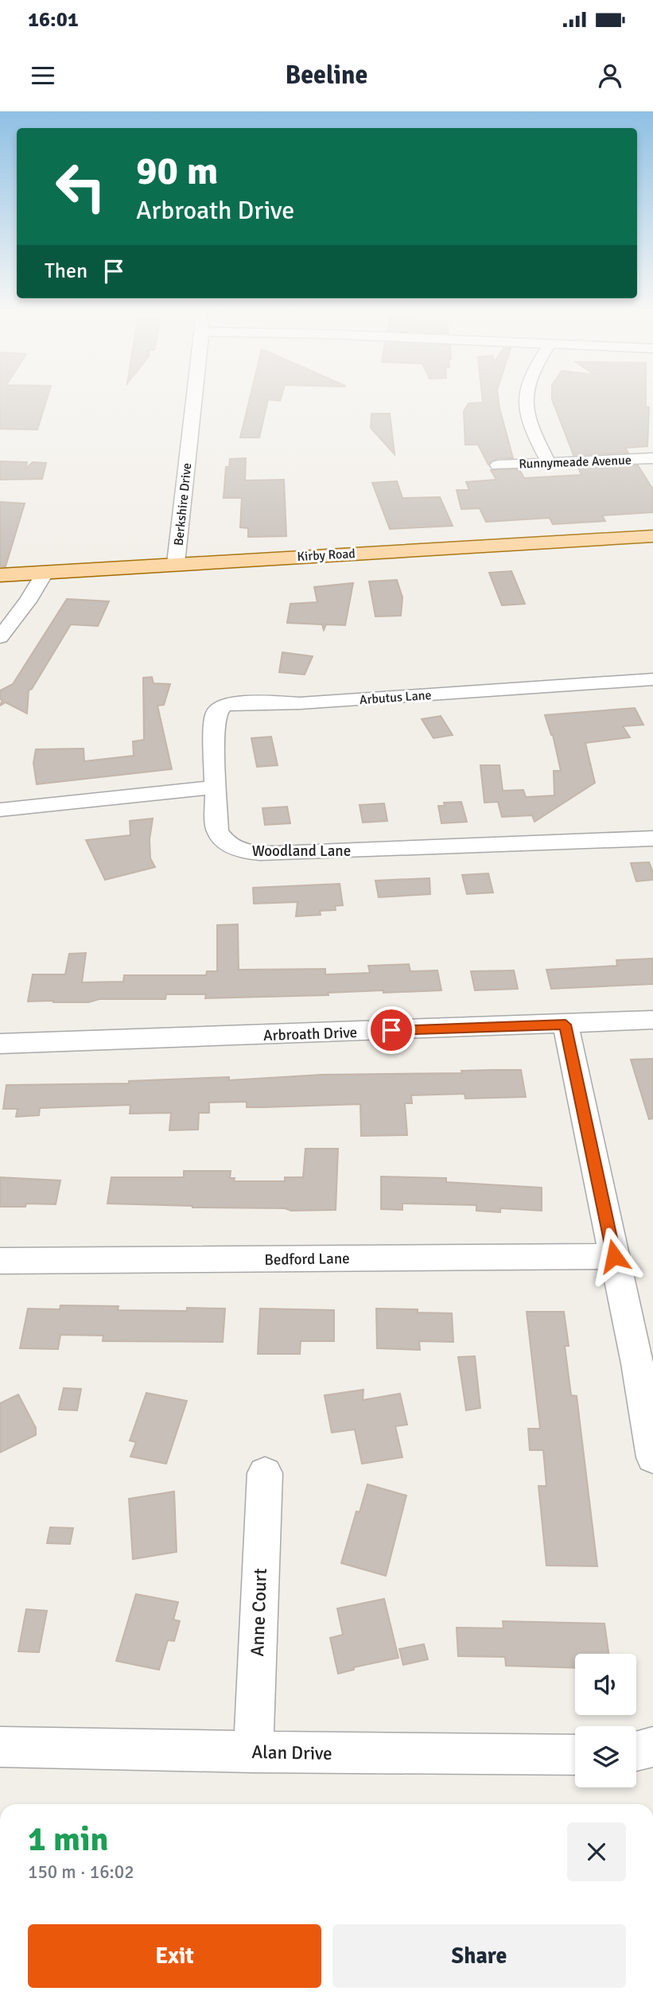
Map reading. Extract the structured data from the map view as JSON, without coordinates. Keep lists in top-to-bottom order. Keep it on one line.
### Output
{"streets":{"main road":["Kirby Road"],"street":["Runnymeade Avenue","Berkshire Drive","Arbutus Lane","Woodland Lane","Arbroath Drive","Bedford Lane","Anne Court","Alan Drive"]},"crossings":[["Berkshire Drive","Kirby Road"],["Arbutus Lane","Woodland Lane"],["Anne Court","Alan Drive"]],"page":{"status":"16:01","header":"Beeline","turn":["90 m","Arbroath Drive"],"then":"Then","heading":["1 min","150 m · 16:02"],"buttons":["Exit","Share"]}}
